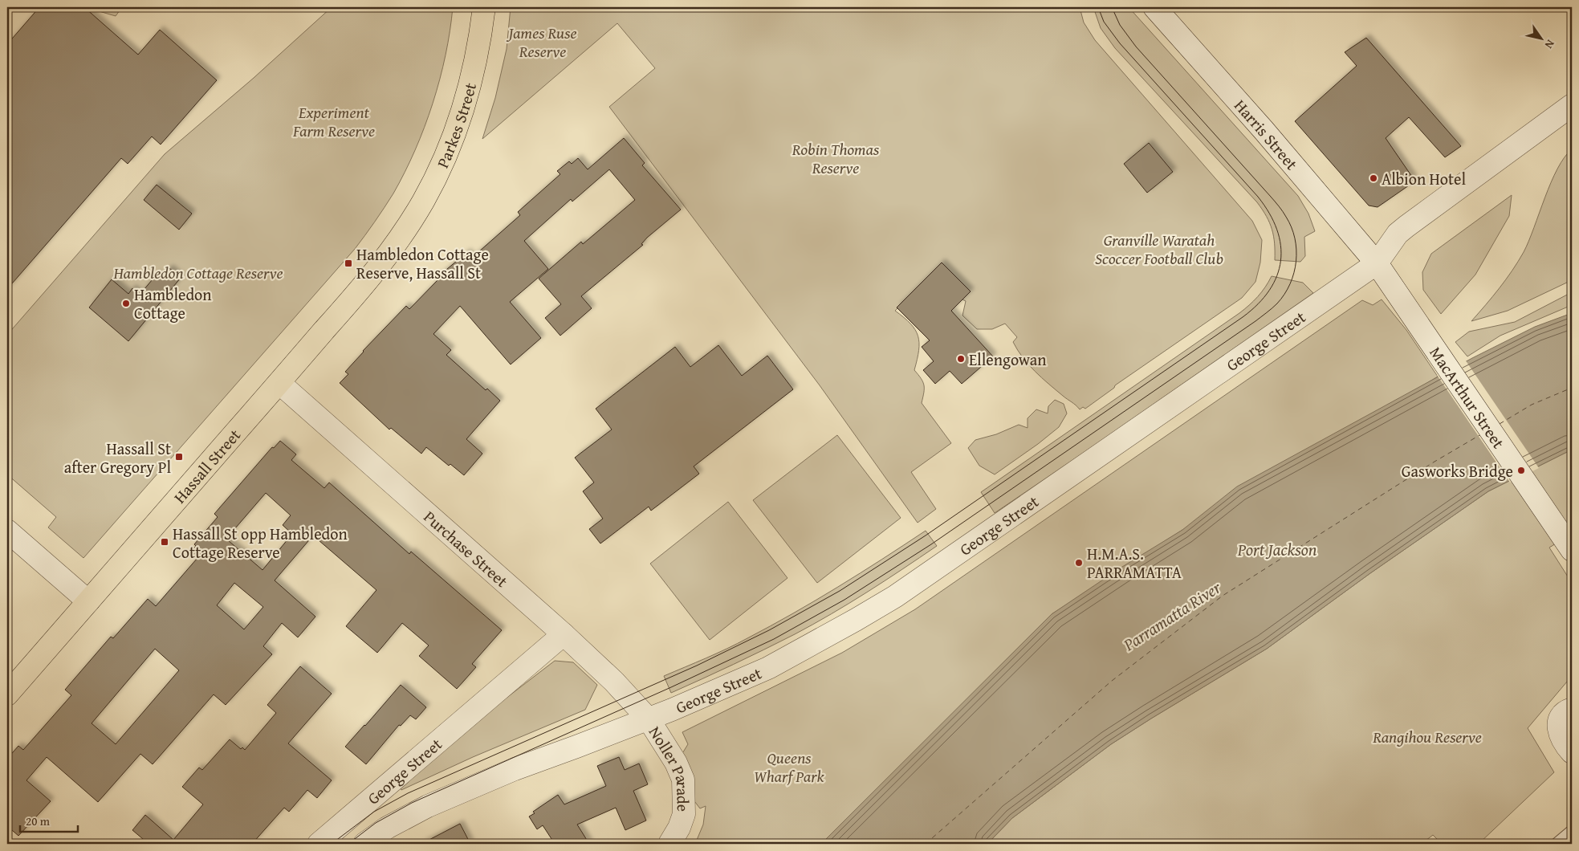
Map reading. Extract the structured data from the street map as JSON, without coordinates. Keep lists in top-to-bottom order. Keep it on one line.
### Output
{"streets":{"main road":["Parkes Street","Hassall Street"],"street":["Harris Street","George Street","MacArthur Street","Purchase Street","Noller Parade"]},"crossings":[["Parkes Street","Hassall Street"],["Harris Street","George Street"],["Harris Street","MacArthur Street"],["George Street","MacArthur Street"],["George Street","Purchase Street"],["George Street","Noller Parade"],["Hassall Street","Purchase Street"],["Purchase Street","Noller Parade"]],"water":["Port Jackson","Parramatta River"],"parks":["James Ruse Reserve","Experiment Farm Reserve","Robin Thomas Reserve","Granville Waratah Scoccer Football Club","Hambledon Cottage Reserve","Rangihou Reserve","Queens Wharf Park"],"places":{"other":["Albion Hotel","Hambledon Cottage","Ellengowan","Gasworks Bridge","H.M.A.S. PARRAMATTA"],"transit":["Hambledon Cottage Reserve, Hassall St","Hassall St after Gregory Pl","Hassall St opp Hambledon Cottage Reserve"]},"scale_bar":"20 m","north":"bottom right"}
